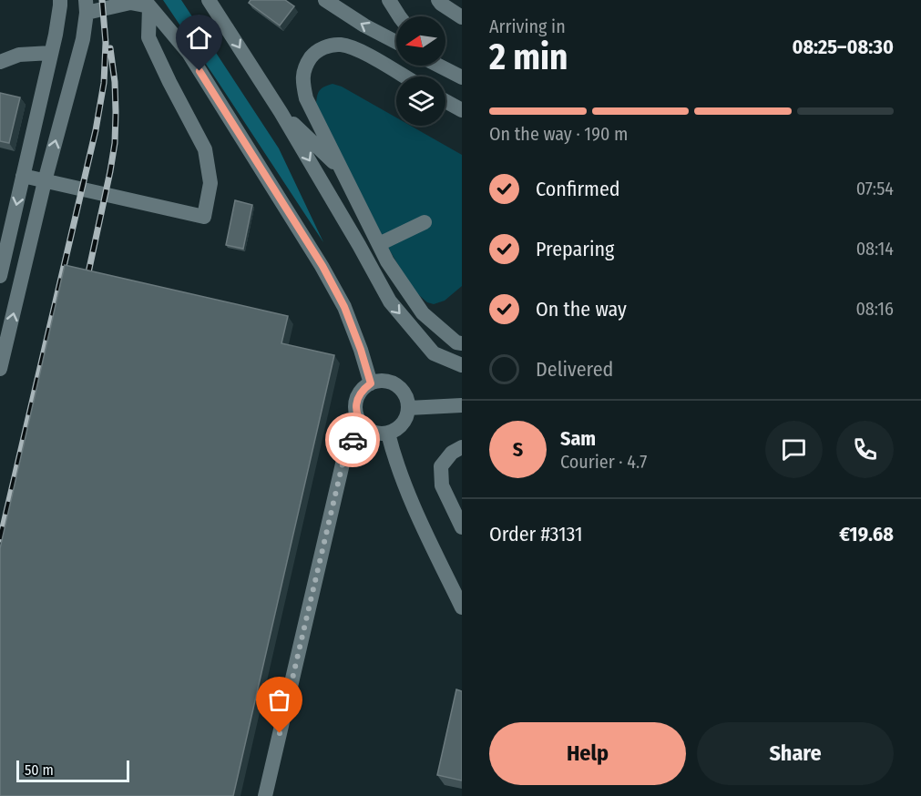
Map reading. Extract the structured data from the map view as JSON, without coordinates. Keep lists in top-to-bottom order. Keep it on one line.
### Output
{"scale_bar":"50 m","north":"left","page":{"heading":["2 min","Arriving in","08:25–08:30"],"panel":["Sam","Courier · 4.7","Order #3131","€19.68"],"bar":"On the way · 190 m","list":[["Confirmed","07:54"],["Preparing","08:14"],["On the way","08:16"],"Delivered"],"round":"S","buttons":["Help","Share"],"scale":"50 m"}}
